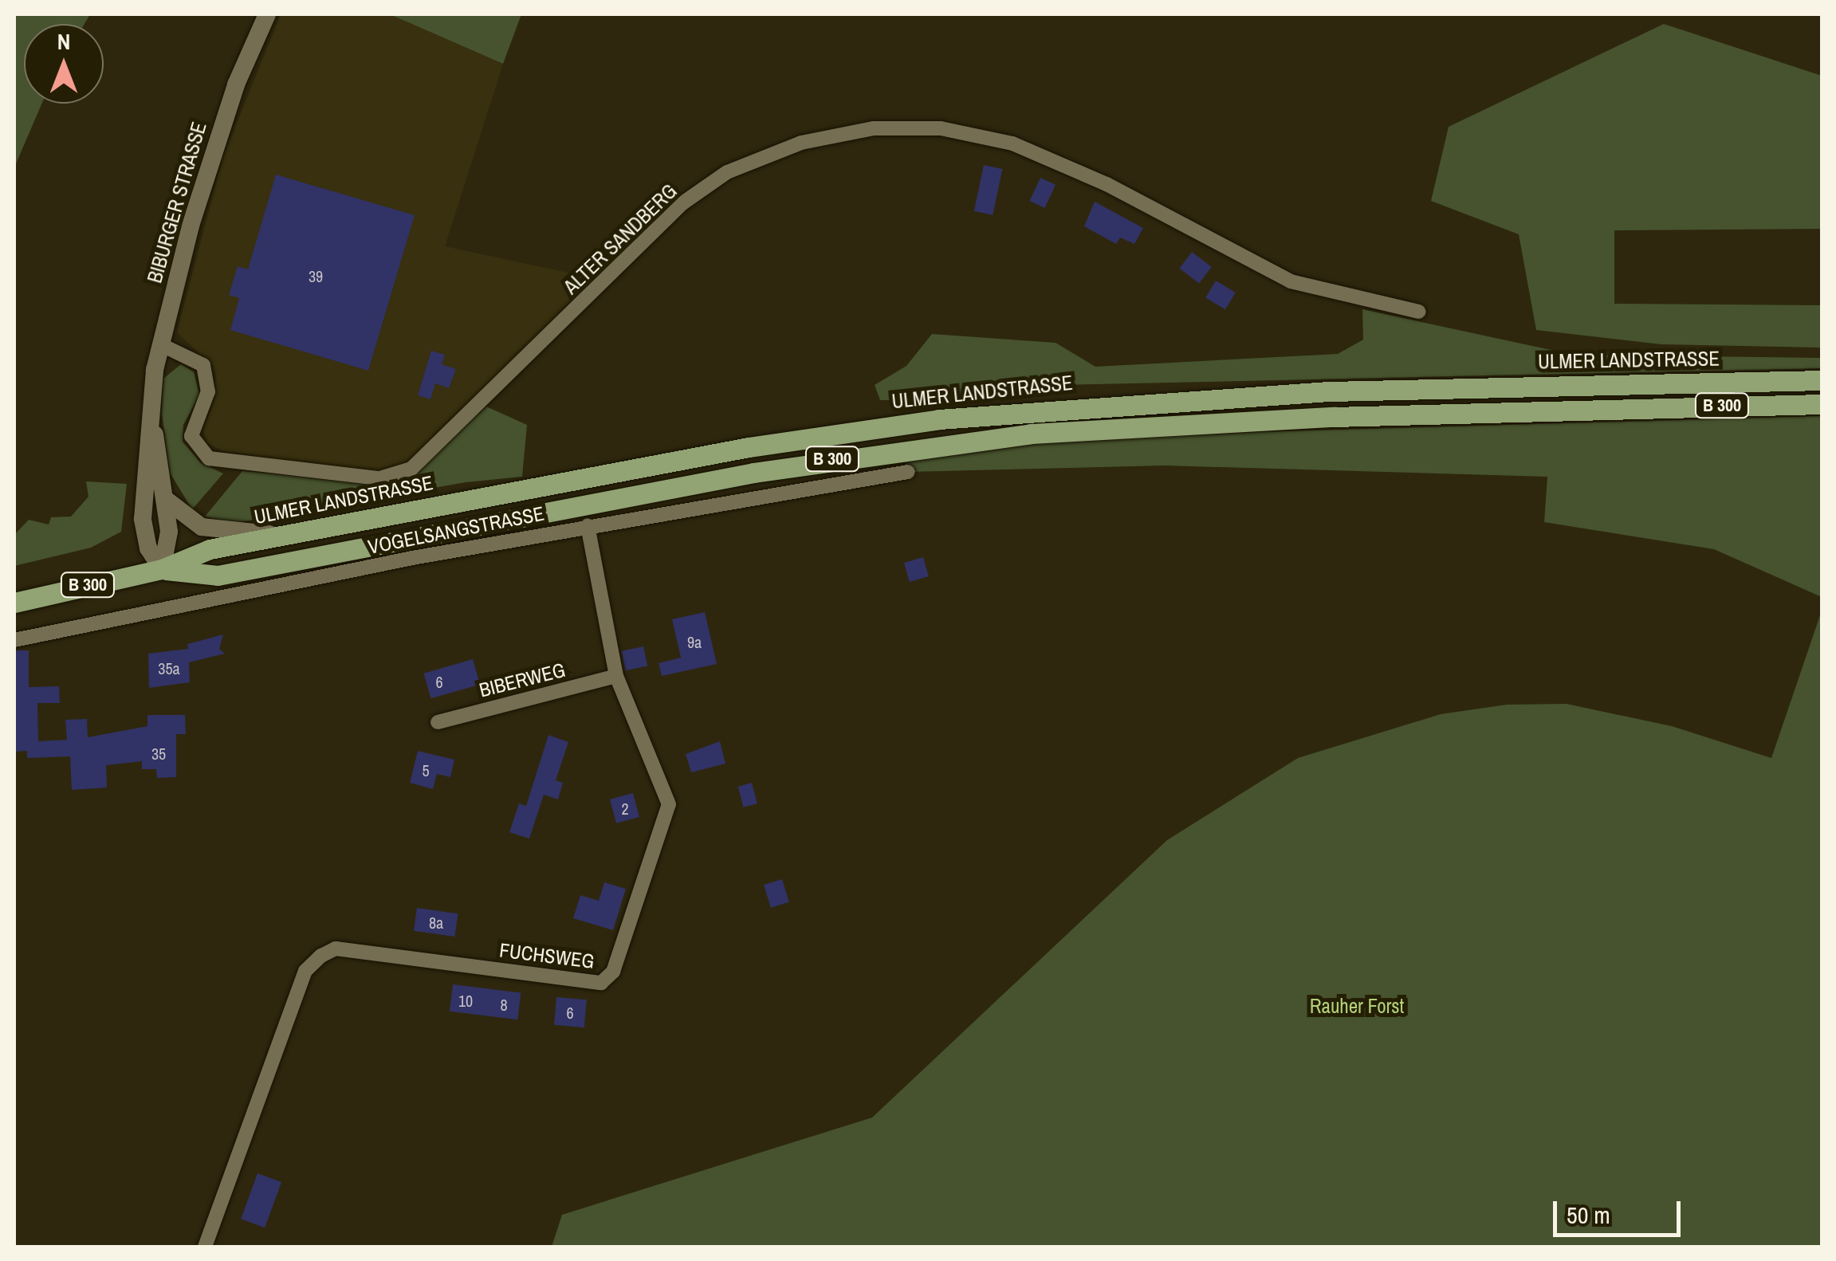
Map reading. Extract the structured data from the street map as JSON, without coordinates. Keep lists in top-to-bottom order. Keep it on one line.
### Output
{"streets":{"main road":["ULMER LANDSTRASSE","B 300"],"street":["BIBURGER STRASSE","ALTER SANDBERG","VOGELSANGSTRASSE","BIBERWEG","FUCHSWEG"]},"crossings":[["BIBURGER STRASSE","ALTER SANDBERG"],["BIBURGER STRASSE","ULMER LANDSTRASSE"],["VOGELSANGSTRASSE","FUCHSWEG"],["BIBERWEG","FUCHSWEG"]],"parks":["Rauher Forst"],"house_numbers":["39","9a","35a","6","35","5","2","8a","10","8","6"],"scale_bar":"50 m","north":"top"}
